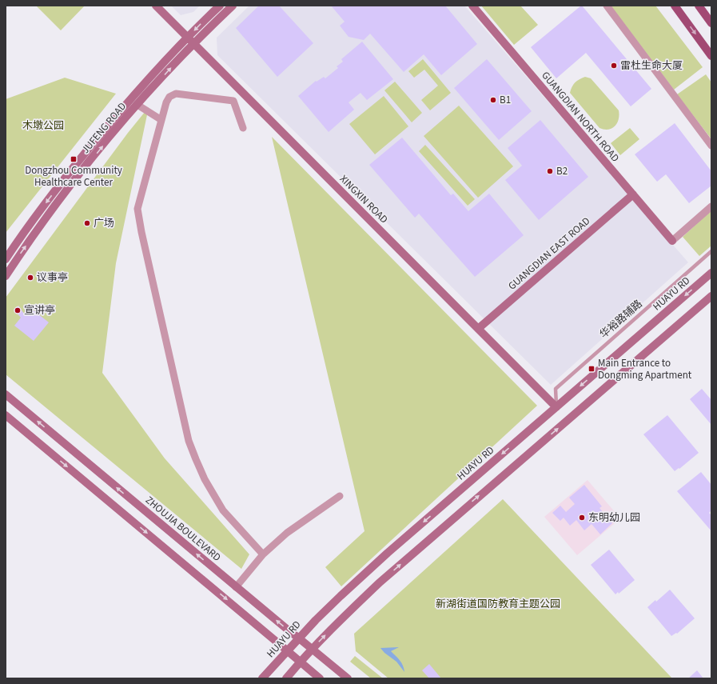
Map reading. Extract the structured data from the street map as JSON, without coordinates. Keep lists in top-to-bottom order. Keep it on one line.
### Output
{"streets":{"street":["GUANGDIAN NORTH ROAD","JUFENG ROAD","XINGXIN ROAD","GUANGDIAN EAST ROAD","HUAYU RD","ZHOUJIA BOULEVARD"],"lane":["华裕路辅路"]},"crossings":[["GUANGDIAN NORTH ROAD","GUANGDIAN EAST ROAD"],["JUFENG ROAD","XINGXIN ROAD"],["XINGXIN ROAD","GUANGDIAN EAST ROAD"],["XINGXIN ROAD","HUAYU RD"],["XINGXIN ROAD","华裕路辅路"],["HUAYU RD","华裕路辅路"],["HUAYU RD","ZHOUJIA BOULEVARD"]],"parks":["木墩公园","新湖街道国防教育主题公园"],"places":{"other":["雷杜生命大厦","B1","B2","广场","议事亭","宣讲亭","东明幼儿园"],"transit":["Dongzhou Community Healthcare Center","Main Entrance to Dongming Apartment"]}}
